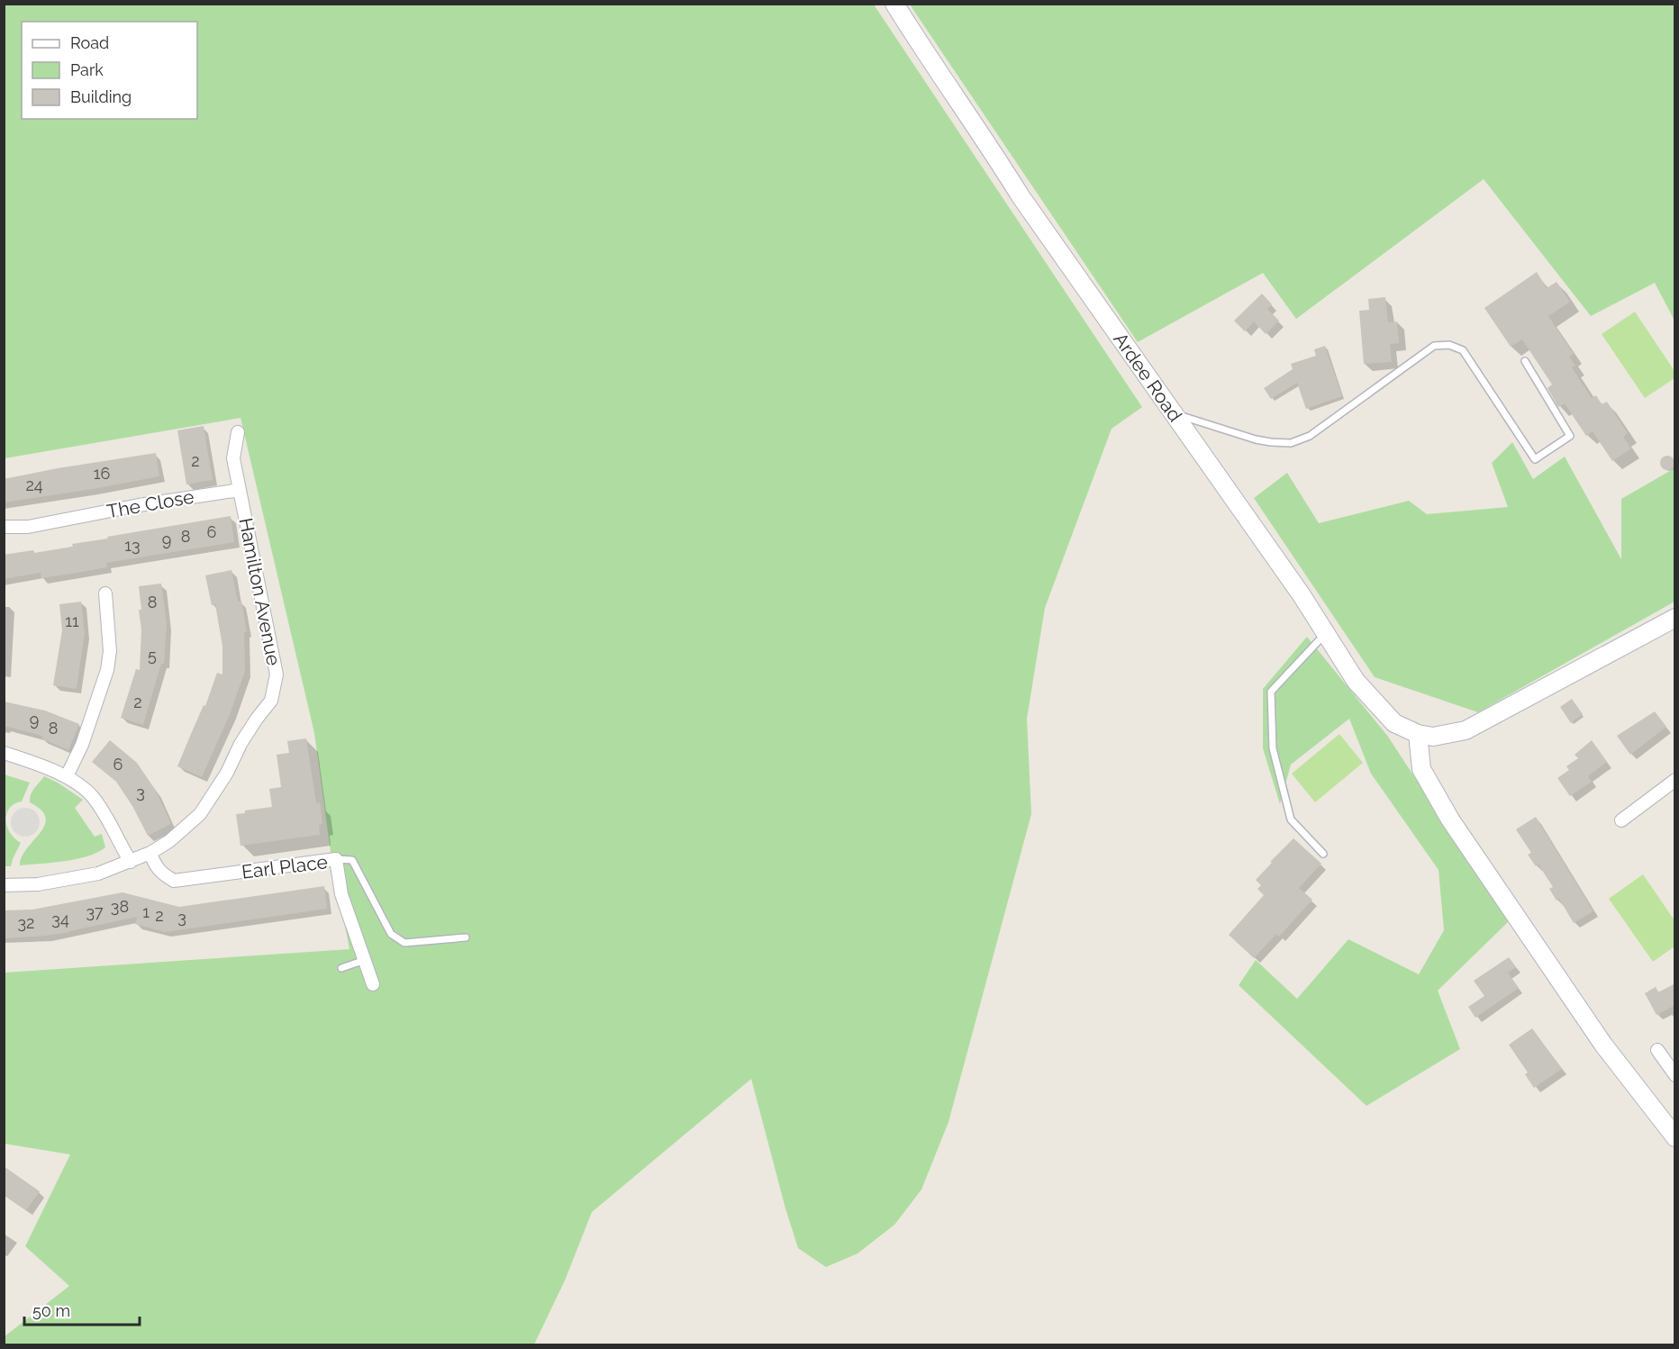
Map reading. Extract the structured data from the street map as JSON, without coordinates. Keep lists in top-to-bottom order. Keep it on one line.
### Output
{"streets":{"main road":["Ardee Road"],"street":["The Close","Hamilton Avenue","Earl Place"]},"crossings":[["The Close","Hamilton Avenue"],["Hamilton Avenue","Earl Place"]],"house_numbers":["2","16","24","6","8","9","13","8","11","5","2","9","8","6","3","38","37","1","2","3","34","32"],"legend":["Road","Park","Building"],"scale_bar":"50 m"}
